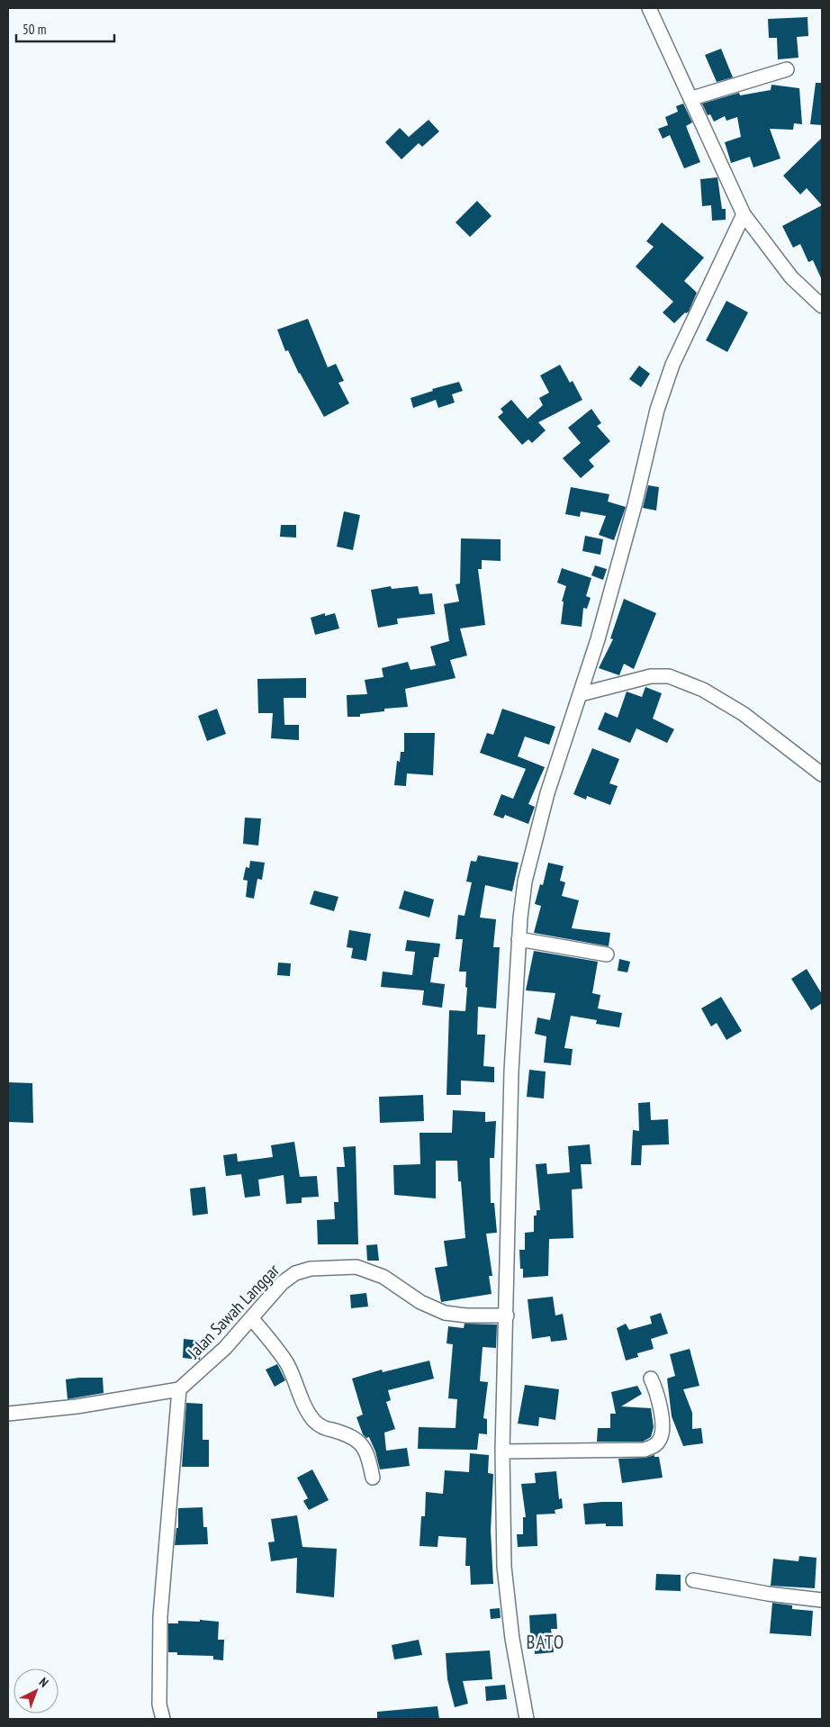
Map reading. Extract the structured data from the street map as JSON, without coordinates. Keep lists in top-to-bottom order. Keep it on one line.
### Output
{"streets":{"street":["Jalan Sawah Langgar"]},"districts":["BATO"],"scale_bar":"50 m","north":"top right"}
